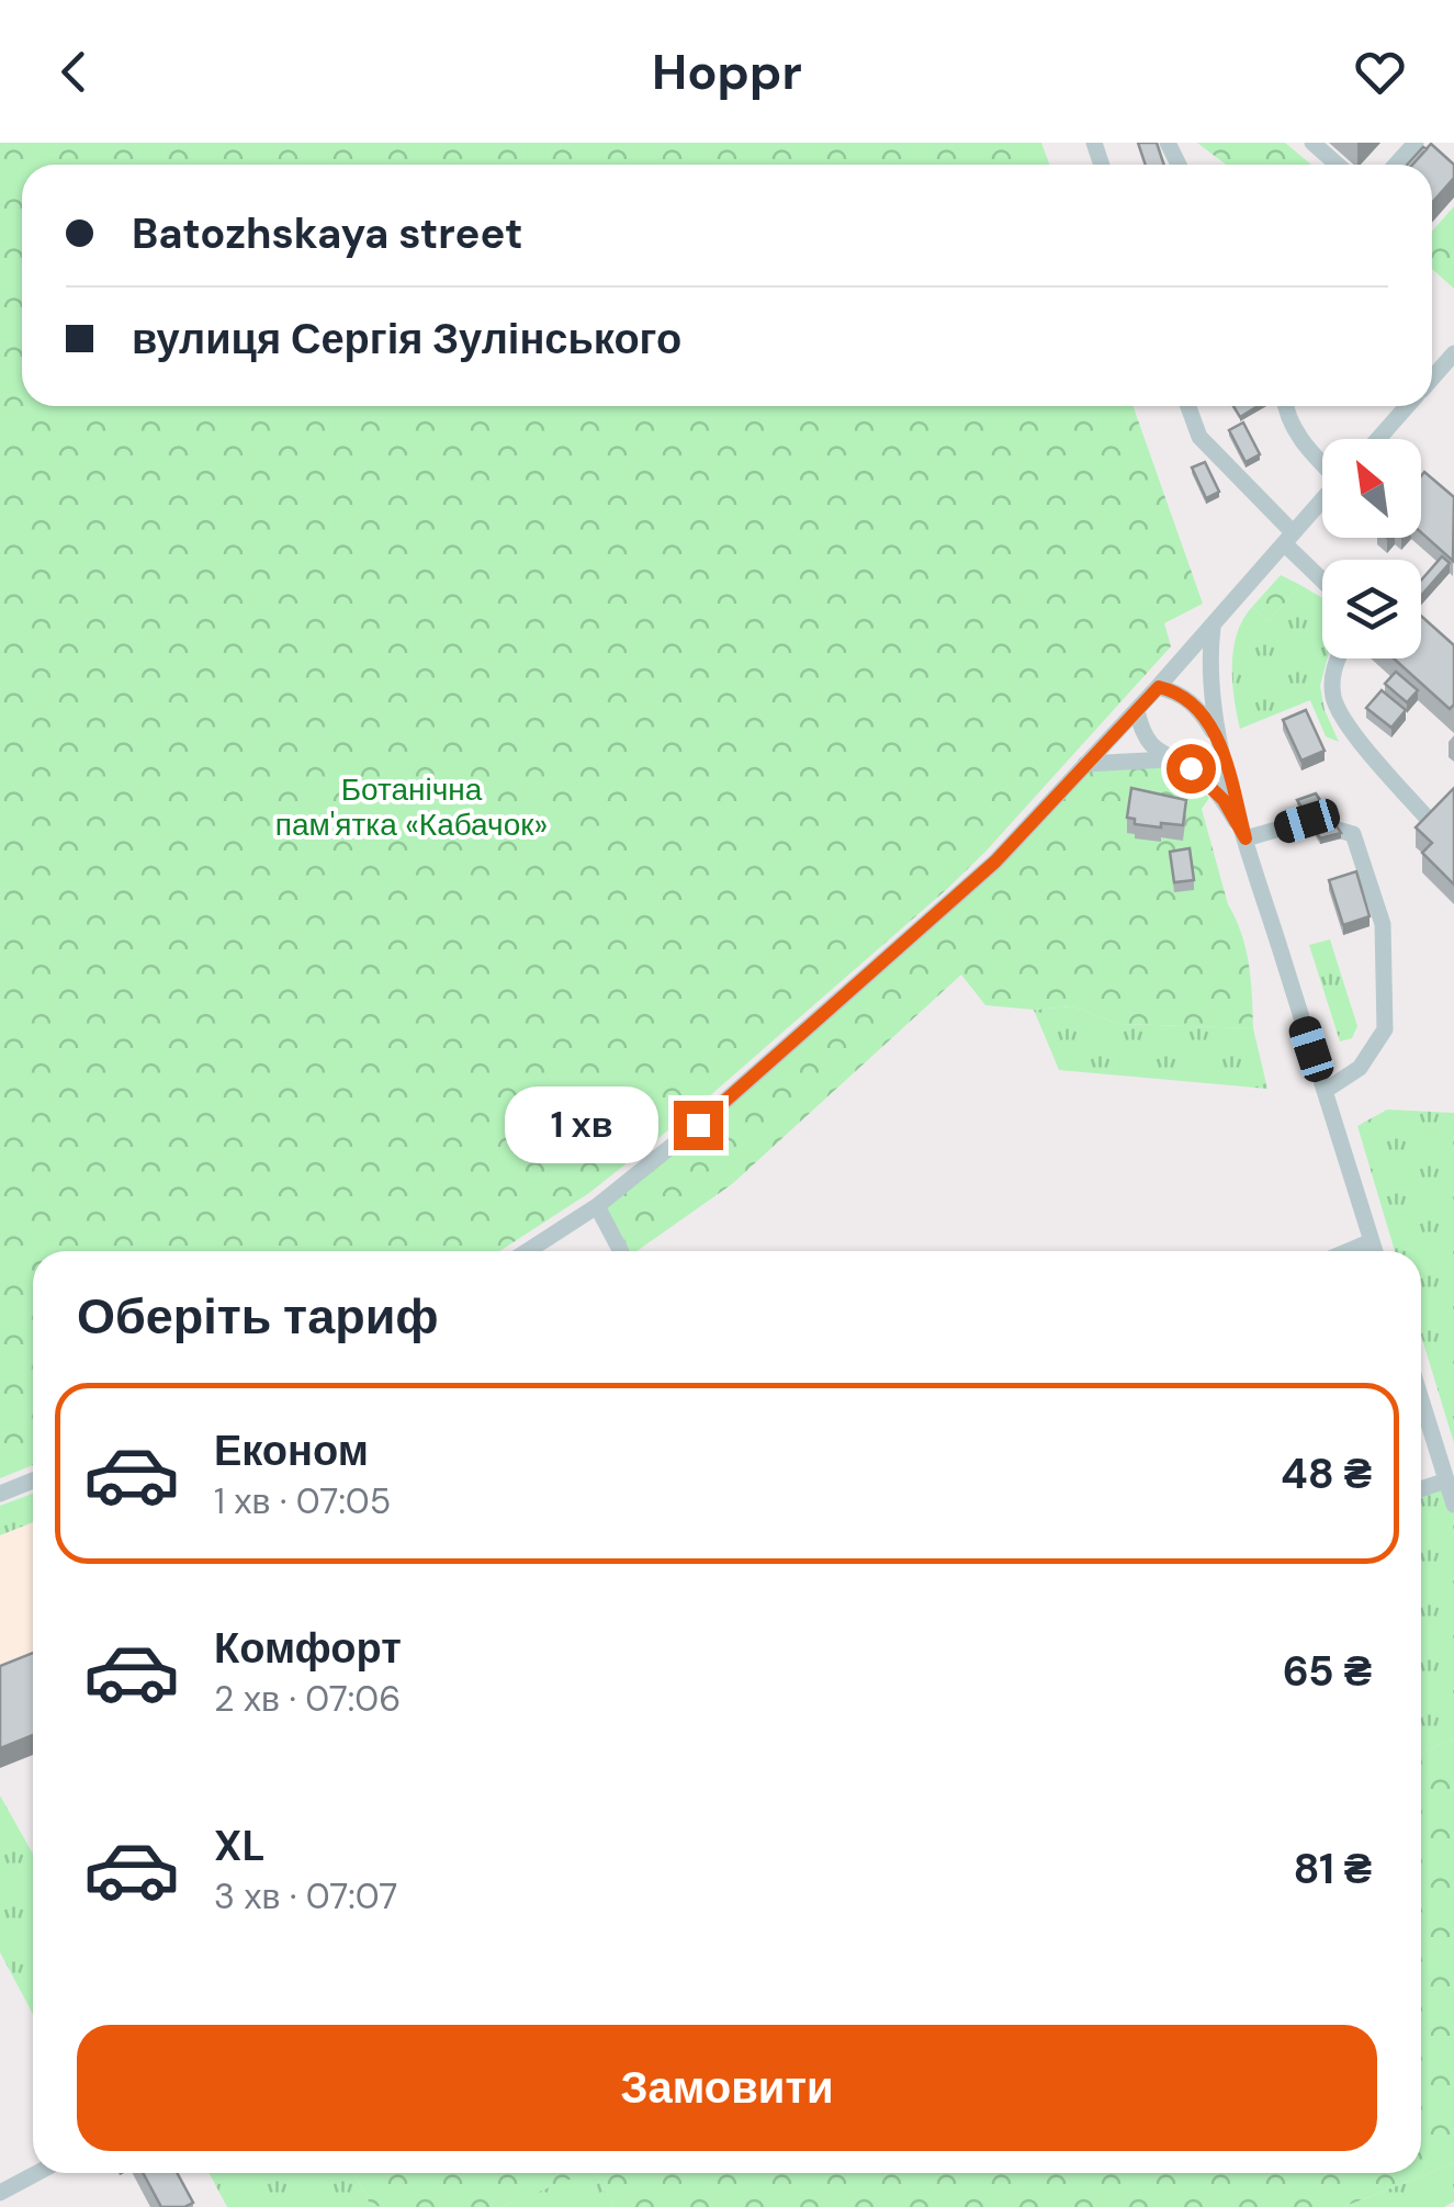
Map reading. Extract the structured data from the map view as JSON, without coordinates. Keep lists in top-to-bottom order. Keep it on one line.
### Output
{"parks":["Ботанічна пам'ятка «Кабачок»"],"north":"top left","page":{"header":"Hoppr","banner":["Batozhskaya street","вулиця Сергія Зулінського"],"bubble":"1 хв","heading":"Оберіть тариф","list":[{"name":"Економ","note":"1 хв · 07:05","value":"48 ₴"},{"name":"Комфорт","note":"2 хв · 07:06","value":"65 ₴"},{"name":"XL","note":"3 хв · 07:07","value":"81 ₴"}],"buttons":"Замовити"}}
